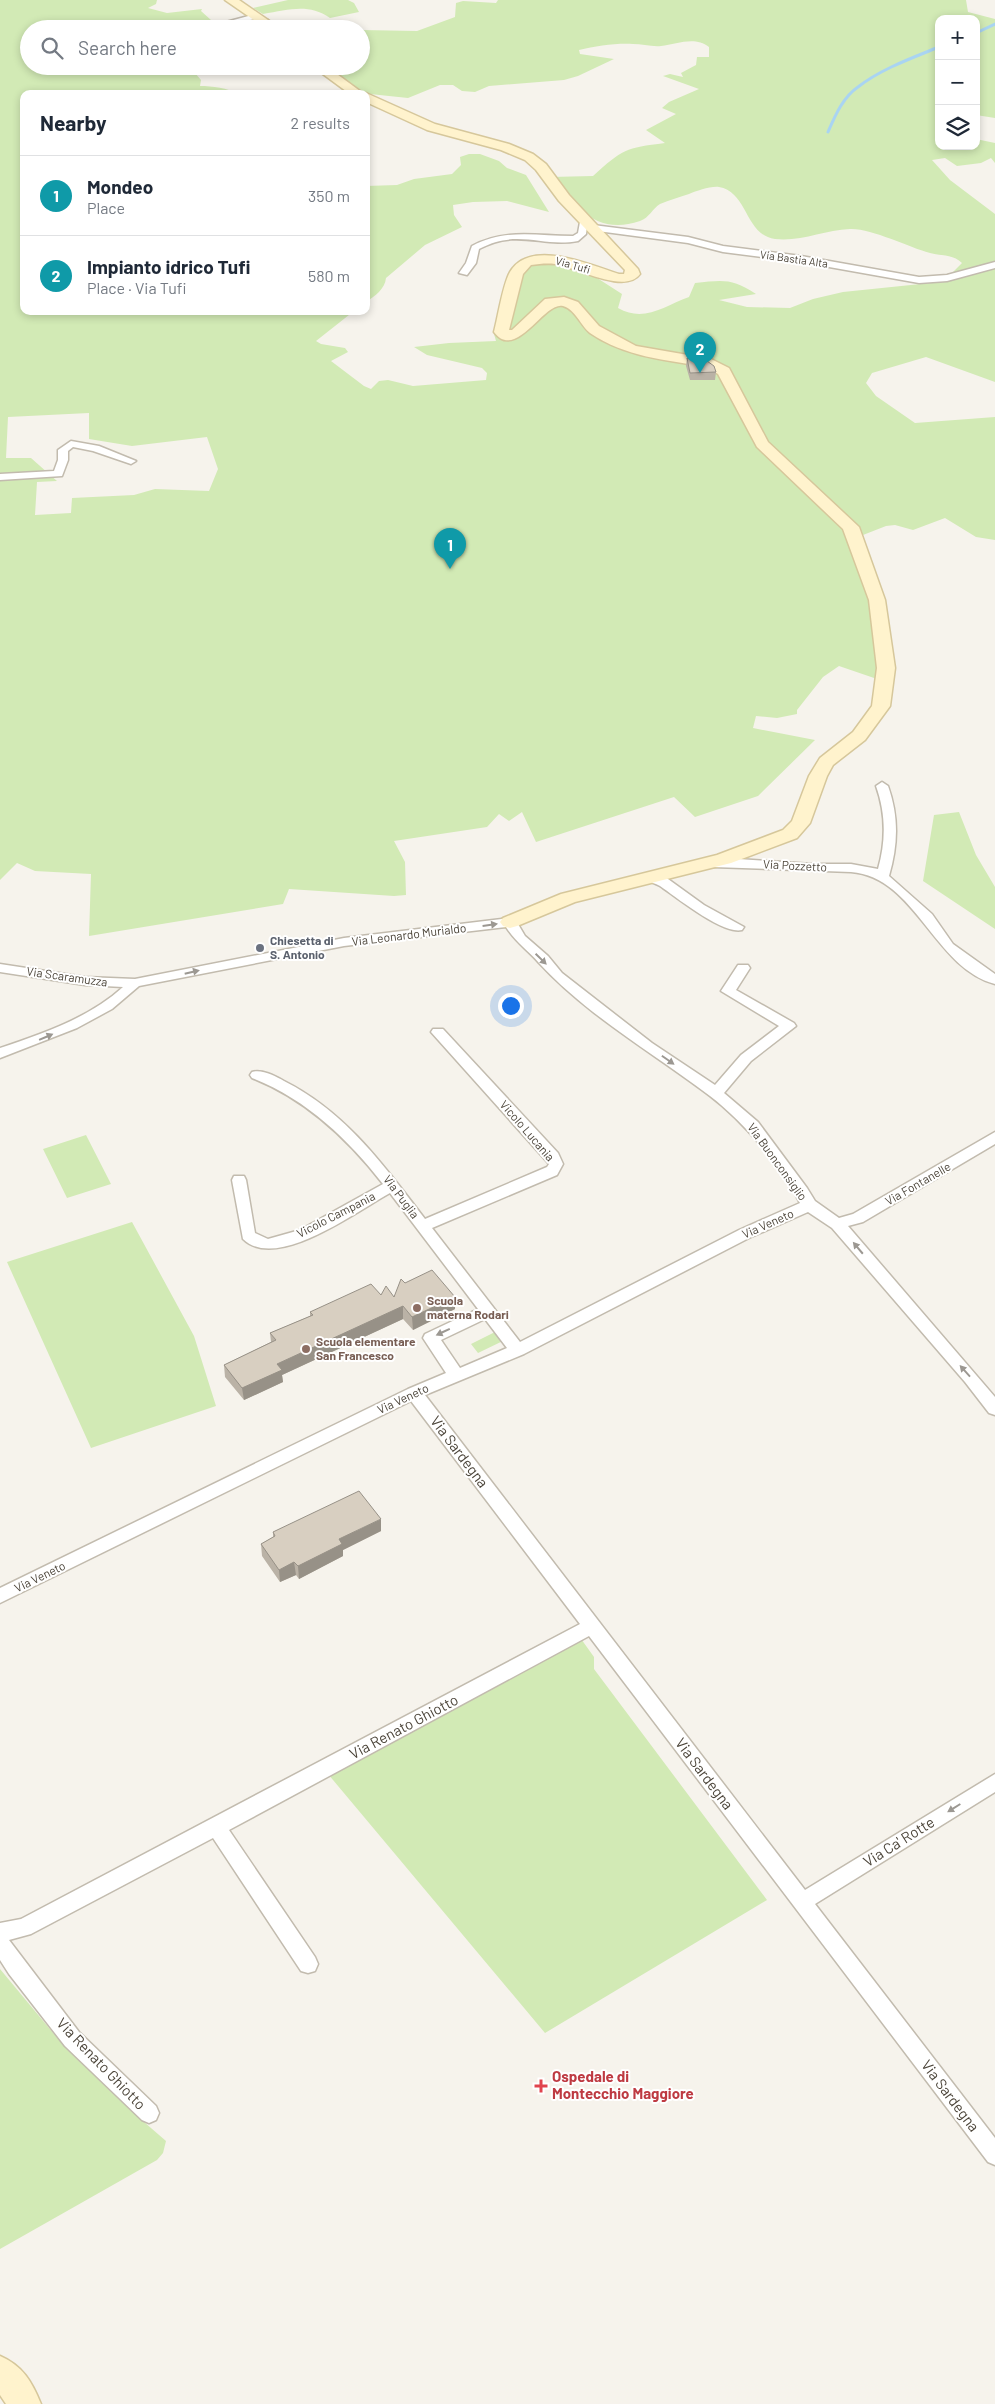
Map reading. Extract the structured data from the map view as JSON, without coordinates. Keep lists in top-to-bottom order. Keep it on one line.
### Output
{"streets":{"street":["Via Bastia Alta","Via Tufi","Via Pozzetto","Via Leonardo Murialdo","Via Scaramuzza","Vicolo Lucania","Via Buonconsiglio","Via Fontanelle","Via Puglia","Vicolo Campania","Via Veneto","Via Sardegna","Via Renato Ghiotto","Via Ca' Rotte"]},"crossings":[["Via Bastia Alta","Via Tufi"],["Via Tufi","Via Pozzetto"],["Via Leonardo Murialdo","Via Scaramuzza"],["Via Leonardo Murialdo","Via Buonconsiglio"],["Vicolo Lucania","Via Puglia"],["Via Buonconsiglio","Via Fontanelle"],["Via Buonconsiglio","Via Veneto"],["Via Puglia","Vicolo Campania"],["Via Puglia","Via Veneto"],["Via Veneto","Via Sardegna"],["Via Sardegna","Via Renato Ghiotto"],["Via Sardegna","Via Ca' Rotte"]],"one_way":["Via Leonardo Murialdo","Via Ca' Rotte"],"places":{"other":["Chiesetta di S. Antonio","Scuola materna Rodari","Scuola elementare San Francesco"],"health":["Ospedale di Montecchio Maggiore"]},"page":{"map_buttons":["+","−"],"search":"Search here","heading":["Nearby","2 results"],"list":[{"mark":"1","name":"Mondeo","note":"Place","value":"350 m"},{"mark":"2","name":"Impianto idrico Tufi","note":"Place · Via Tufi","value":"580 m"}],"pins":["2","1"]}}
